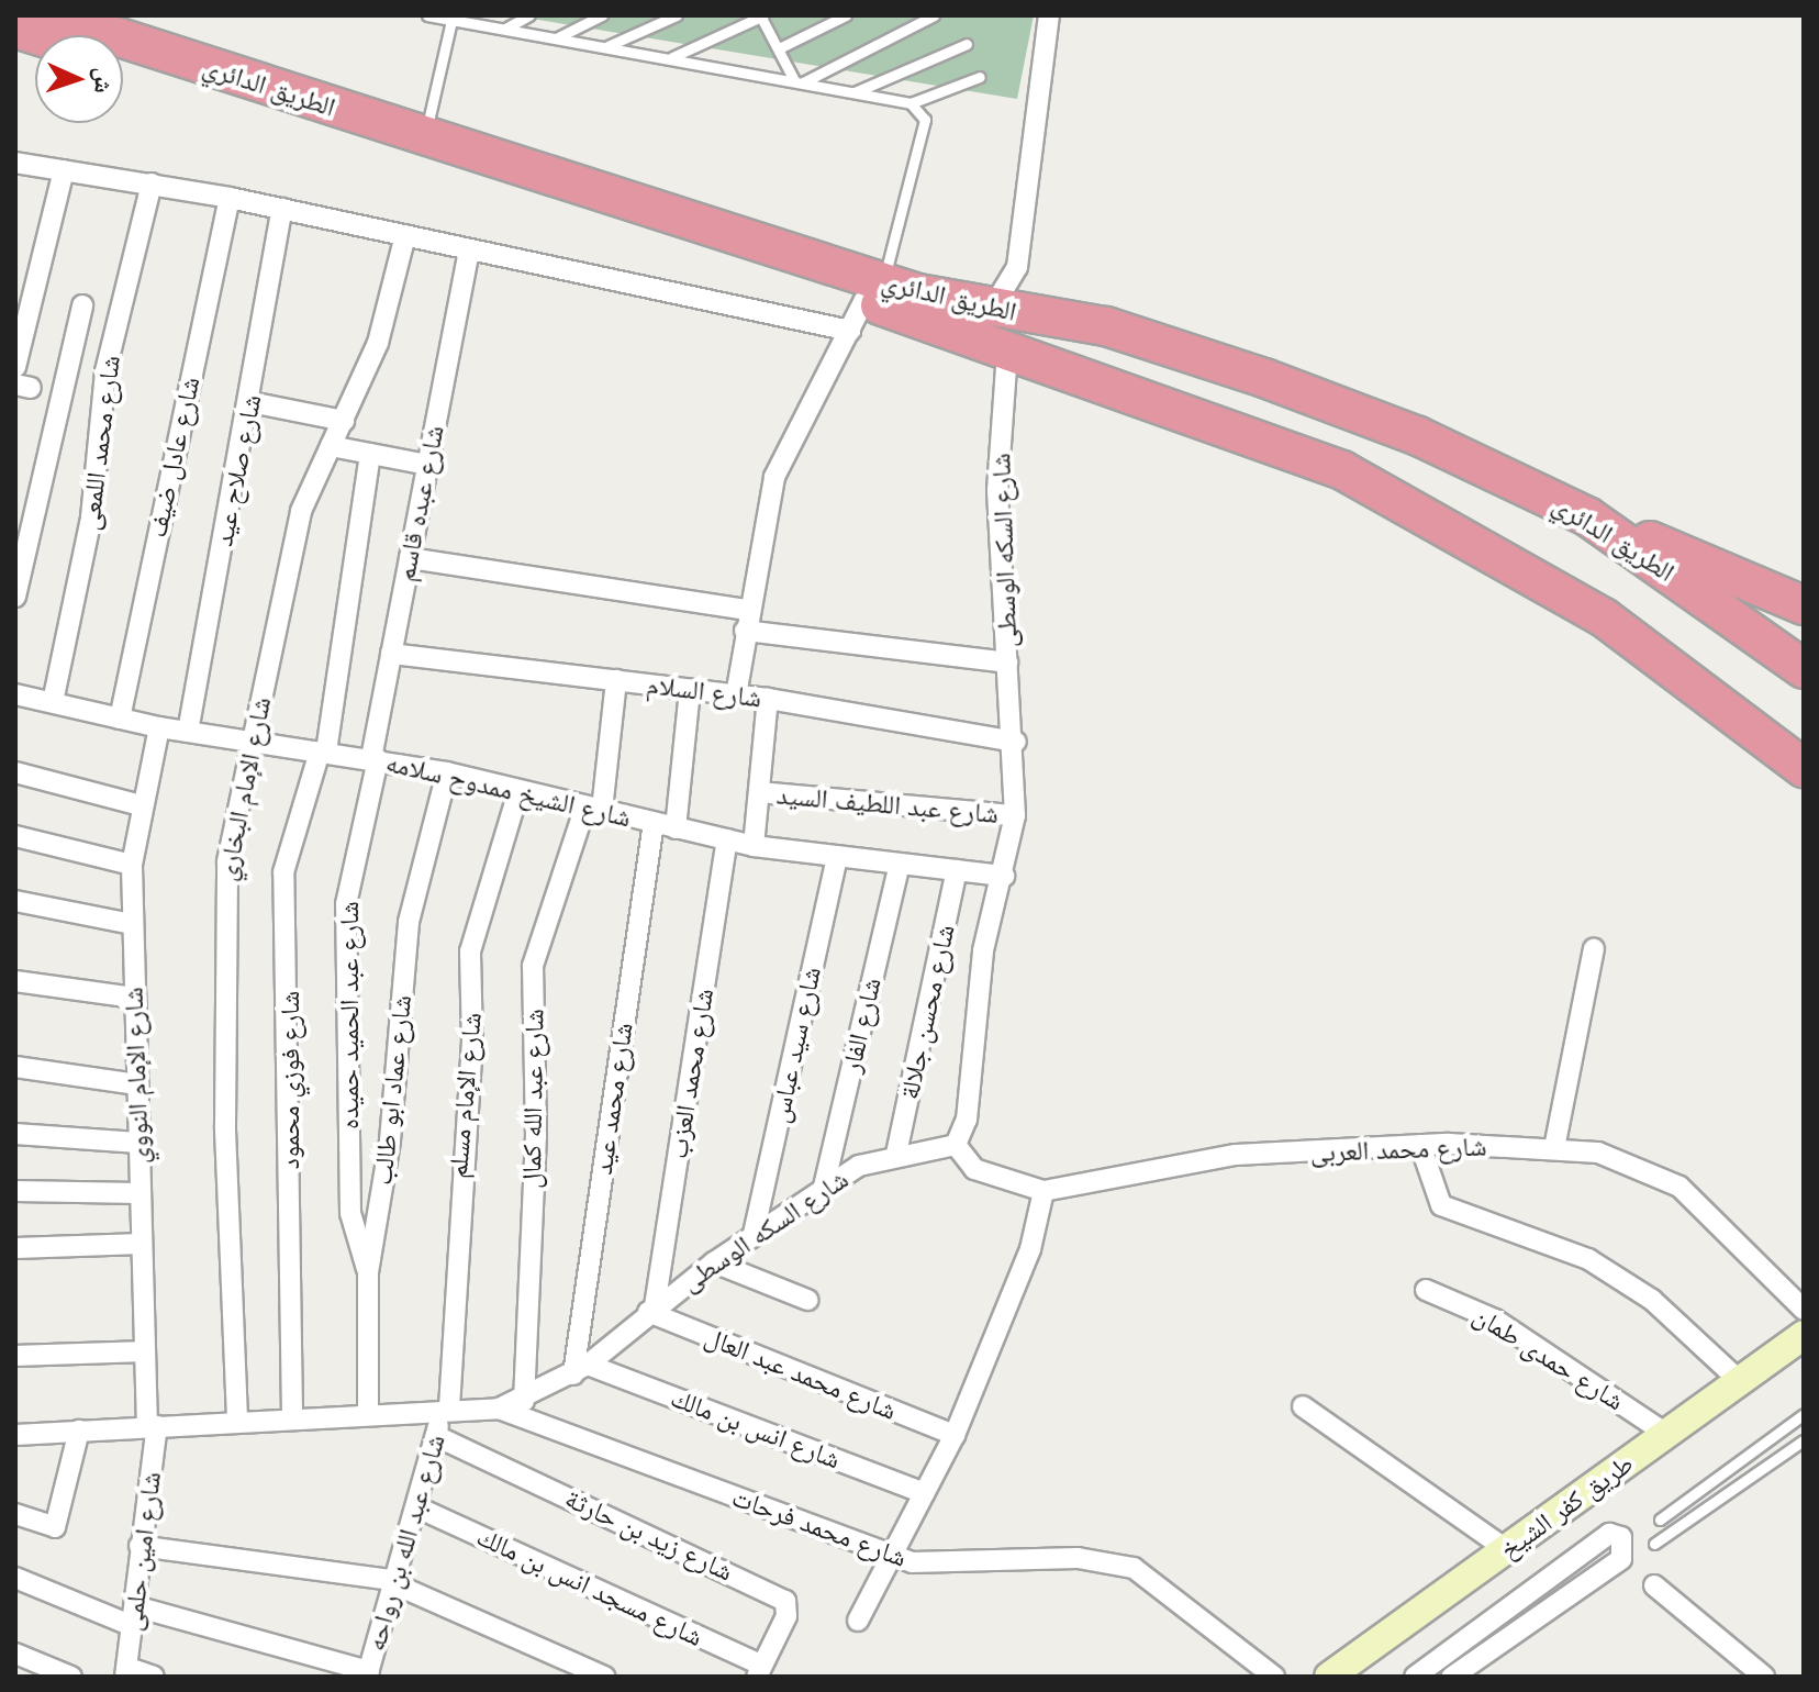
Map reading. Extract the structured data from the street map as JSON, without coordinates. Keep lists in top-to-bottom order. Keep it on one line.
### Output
{"streets":{"highway":["الطريق الدائري"],"street":["شارع محمد اللمعى","شارع عادل ضيف","شارع صلاح عيد","شارع عبده قاسم","شارع السكه الوسطى","شارع السلام","شارع الإمام البخاري","شارع الشيخ ممدوح سلامه","شارع عبد اللطيف السيد","شارع محسن جلالة","شارع عبد الحميد حميده","شارع الفار","شارع سيد عباس","شارع محمد العزب","شارع الإمام النووي","شارع فوزي محمود","شارع عماد ابو طالب","شارع الإمام مسلم","شارع عبد الله كمال","شارع محمد عيد","شارع محمد العربى","شارع حمدى طمان","شارع محمد عبد العال","شارع انس بن مالك","طريق كفر الشيخ","شارع محمد فرحات","شارع زيد بن حارثة","شارع عبد الله بن رواحه","شارع امين حلمى","شارع مسجد انس بن مالك"]},"crossings":[["الطريق الدائري","شارع السكه الوسطى"],["شارع محمد اللمعى","شارع الشيخ ممدوح سلامه"],["شارع عادل ضيف","شارع الشيخ ممدوح سلامه"],["شارع صلاح عيد","شارع الشيخ ممدوح سلامه"],["شارع عبده قاسم","شارع السلام"],["شارع عبده قاسم","شارع الشيخ ممدوح سلامه"],["شارع عبده قاسم","شارع عبد الحميد حميده"],["شارع السكه الوسطى","شارع السلام"],["شارع السكه الوسطى","شارع الإمام البخاري"],["شارع السكه الوسطى","شارع الشيخ ممدوح سلامه"],["شارع السكه الوسطى","شارع عبد اللطيف السيد"],["شارع السكه الوسطى","شارع محسن جلالة"],["شارع السكه الوسطى","شارع الفار"],["شارع السكه الوسطى","شارع سيد عباس"],["شارع السكه الوسطى","شارع محمد العزب"],["شارع السكه الوسطى","شارع الإمام النووي"],["شارع السكه الوسطى","شارع فوزي محمود"],["شارع السكه الوسطى","شارع عماد ابو طالب"],["شارع السكه الوسطى","شارع الإمام مسلم"],["شارع السكه الوسطى","شارع عبد الله كمال"],["شارع السكه الوسطى","شارع محمد عيد"],["شارع السكه الوسطى","شارع محمد العربى"],["شارع السكه الوسطى","شارع محمد عبد العال"],["شارع السكه الوسطى","شارع انس بن مالك"],["شارع السكه الوسطى","شارع محمد فرحات"],["شارع السكه الوسطى","شارع عبد الله بن رواحه"],["شارع السكه الوسطى","شارع امين حلمى"],["شارع السلام","شارع عبد الله كمال"],["شارع الإمام البخاري","شارع الشيخ ممدوح سلامه"],["شارع الشيخ ممدوح سلامه","شارع محسن جلالة"],["شارع الشيخ ممدوح سلامه","شارع عبد الحميد حميده"],["شارع الشيخ ممدوح سلامه","شارع الفار"],["شارع الشيخ ممدوح سلامه","شارع سيد عباس"],["شارع الشيخ ممدوح سلامه","شارع محمد العزب"],["شارع الشيخ ممدوح سلامه","شارع الإمام النووي"],["شارع الشيخ ممدوح سلامه","شارع فوزي محمود"],["شارع الشيخ ممدوح سلامه","شارع عماد ابو طالب"],["شارع الشيخ ممدوح سلامه","شارع الإمام مسلم"],["شارع الشيخ ممدوح سلامه","شارع عبد الله كمال"],["شارع الشيخ ممدوح سلامه","شارع محمد عيد"],["شارع عبد الحميد حميده","شارع عماد ابو طالب"],["شارع محمد العزب","شارع محمد عبد العال"],["شارع الإمام النووي","شارع امين حلمى"],["شارع الإمام مسلم","شارع عبد الله بن رواحه"],["شارع محمد عيد","شارع انس بن مالك"],["شارع حمدى طمان","طريق كفر الشيخ"],["شارع زيد بن حارثة","شارع عبد الله بن رواحه"],["شارع زيد بن حارثة","شارع مسجد انس بن مالك"],["شارع عبد الله بن رواحه","شارع مسجد انس بن مالك"]],"north":"right"}
